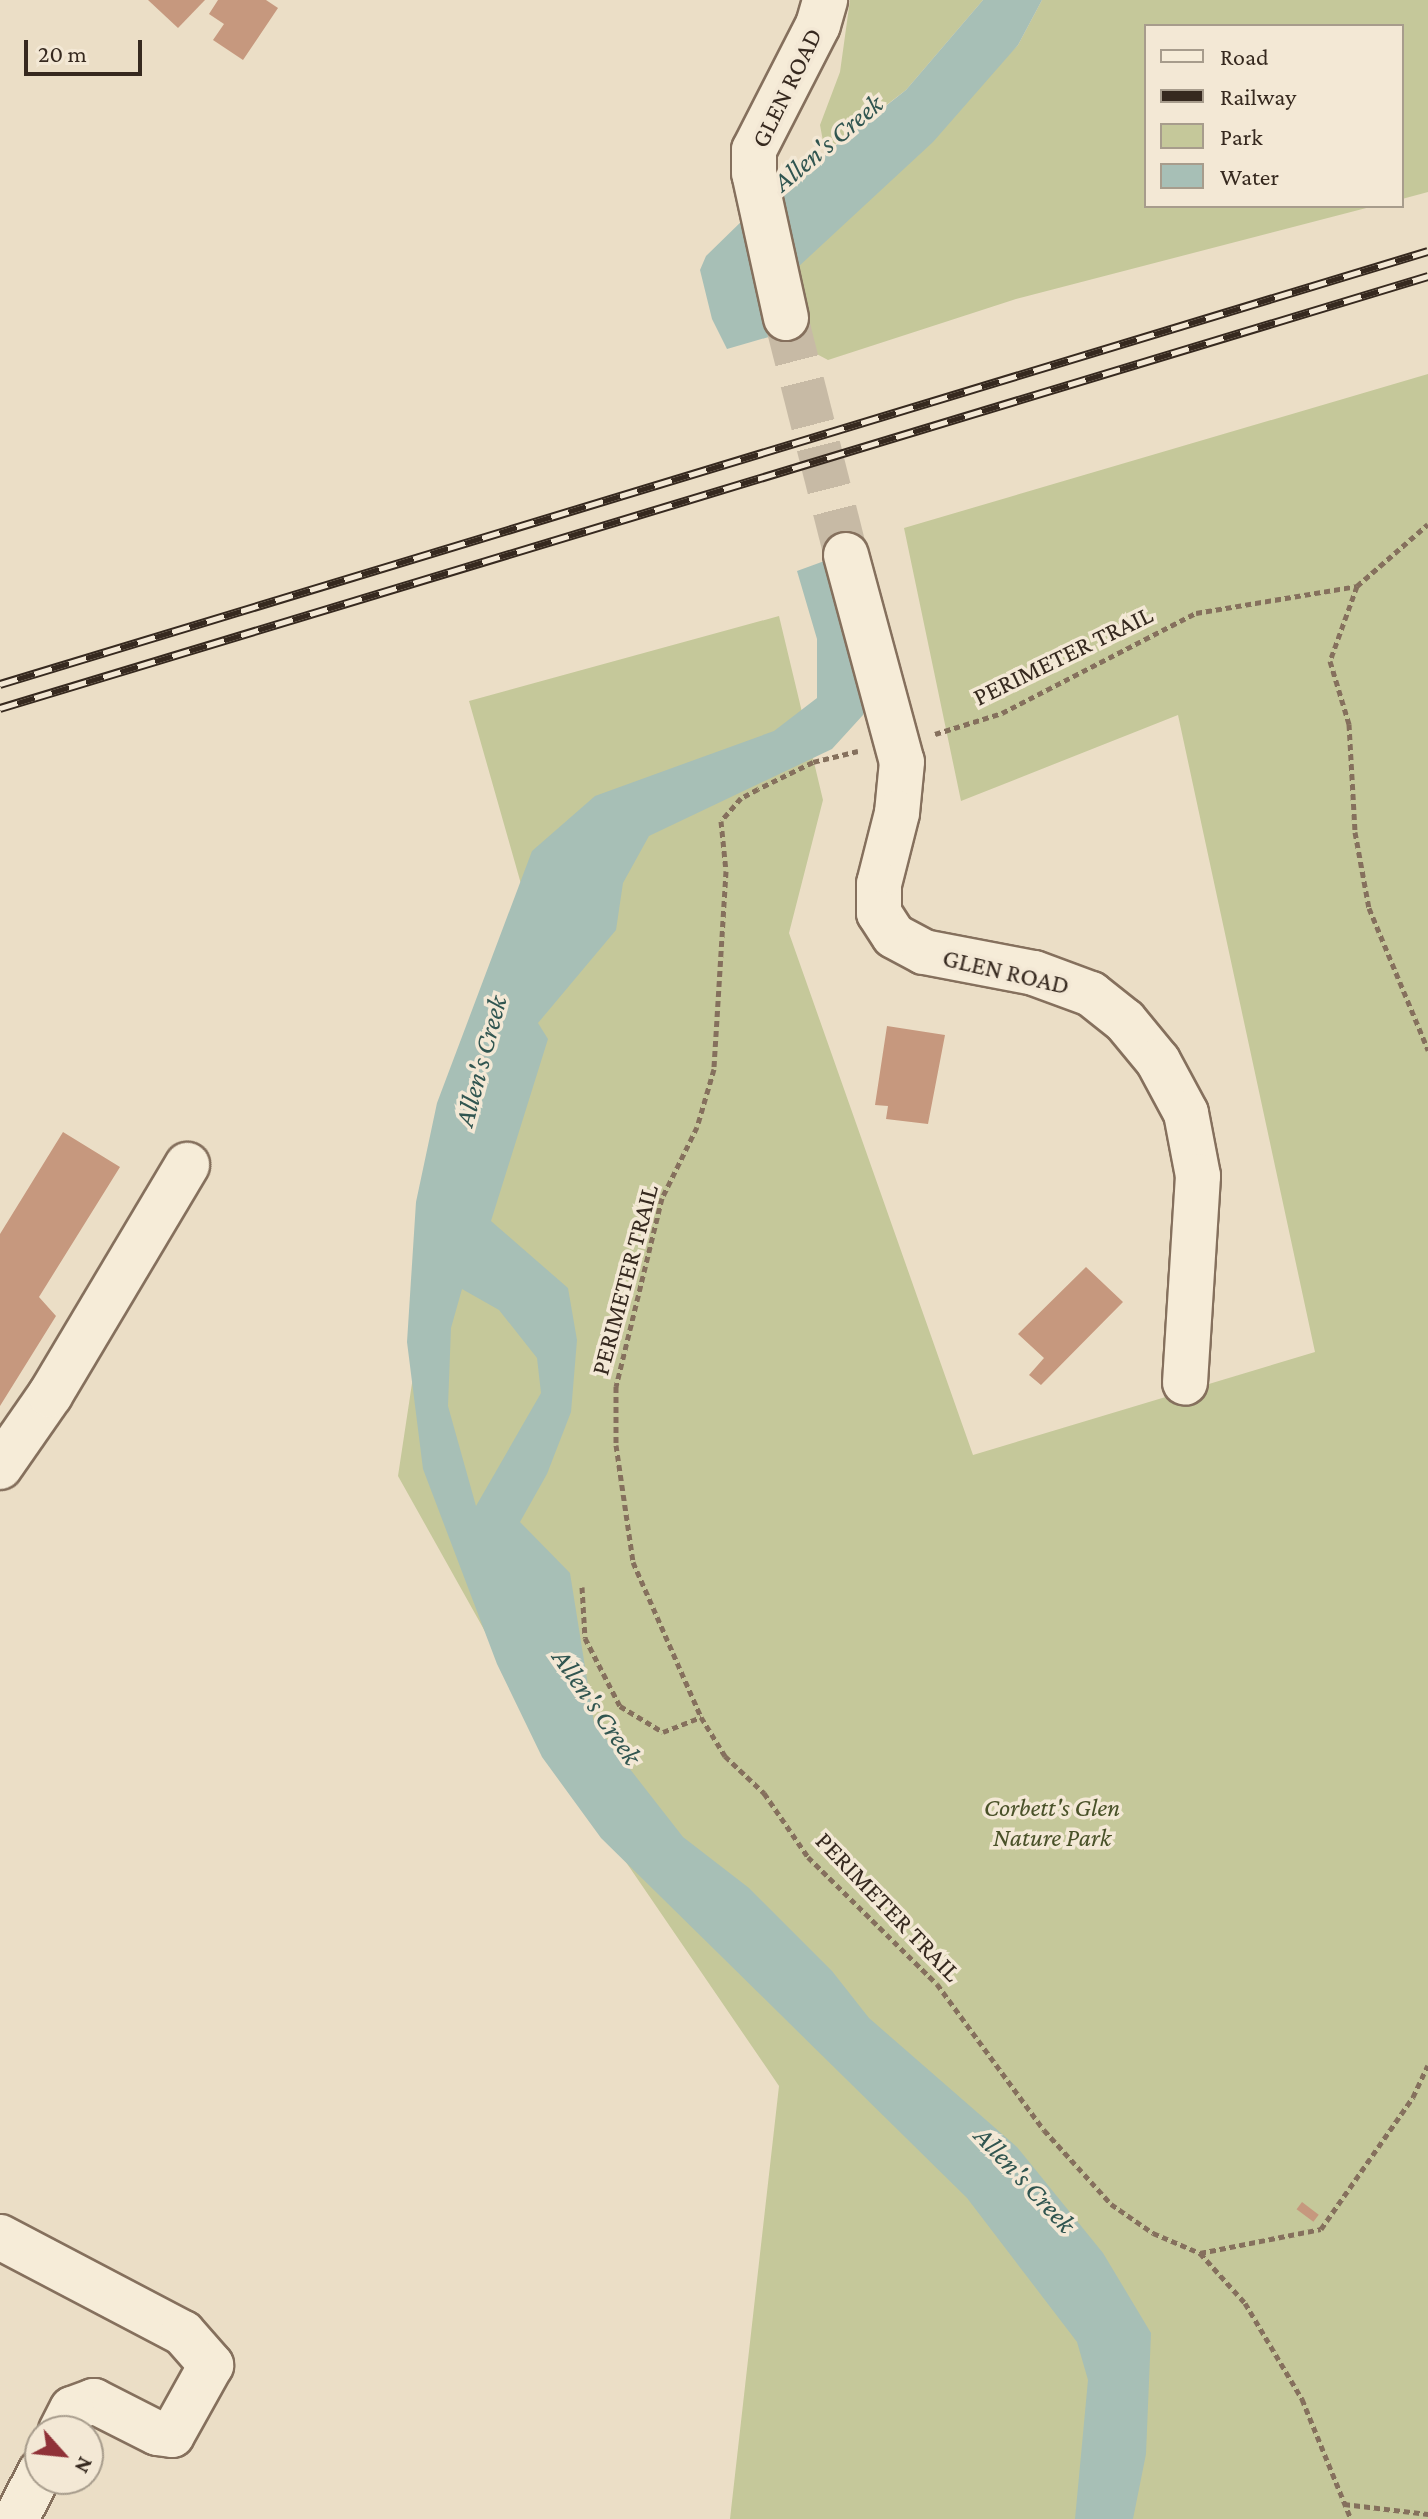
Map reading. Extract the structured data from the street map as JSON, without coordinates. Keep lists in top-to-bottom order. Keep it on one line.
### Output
{"streets":{"street":["GLEN ROAD"],"path":["PERIMETER TRAIL"]},"crossings":[["GLEN ROAD","PERIMETER TRAIL"]],"water":["Allen's Creek"],"parks":["Corbett's Glen Nature Park"],"legend":["Road","Railway","Park","Water"],"scale_bar":"20 m","north":"bottom right"}
